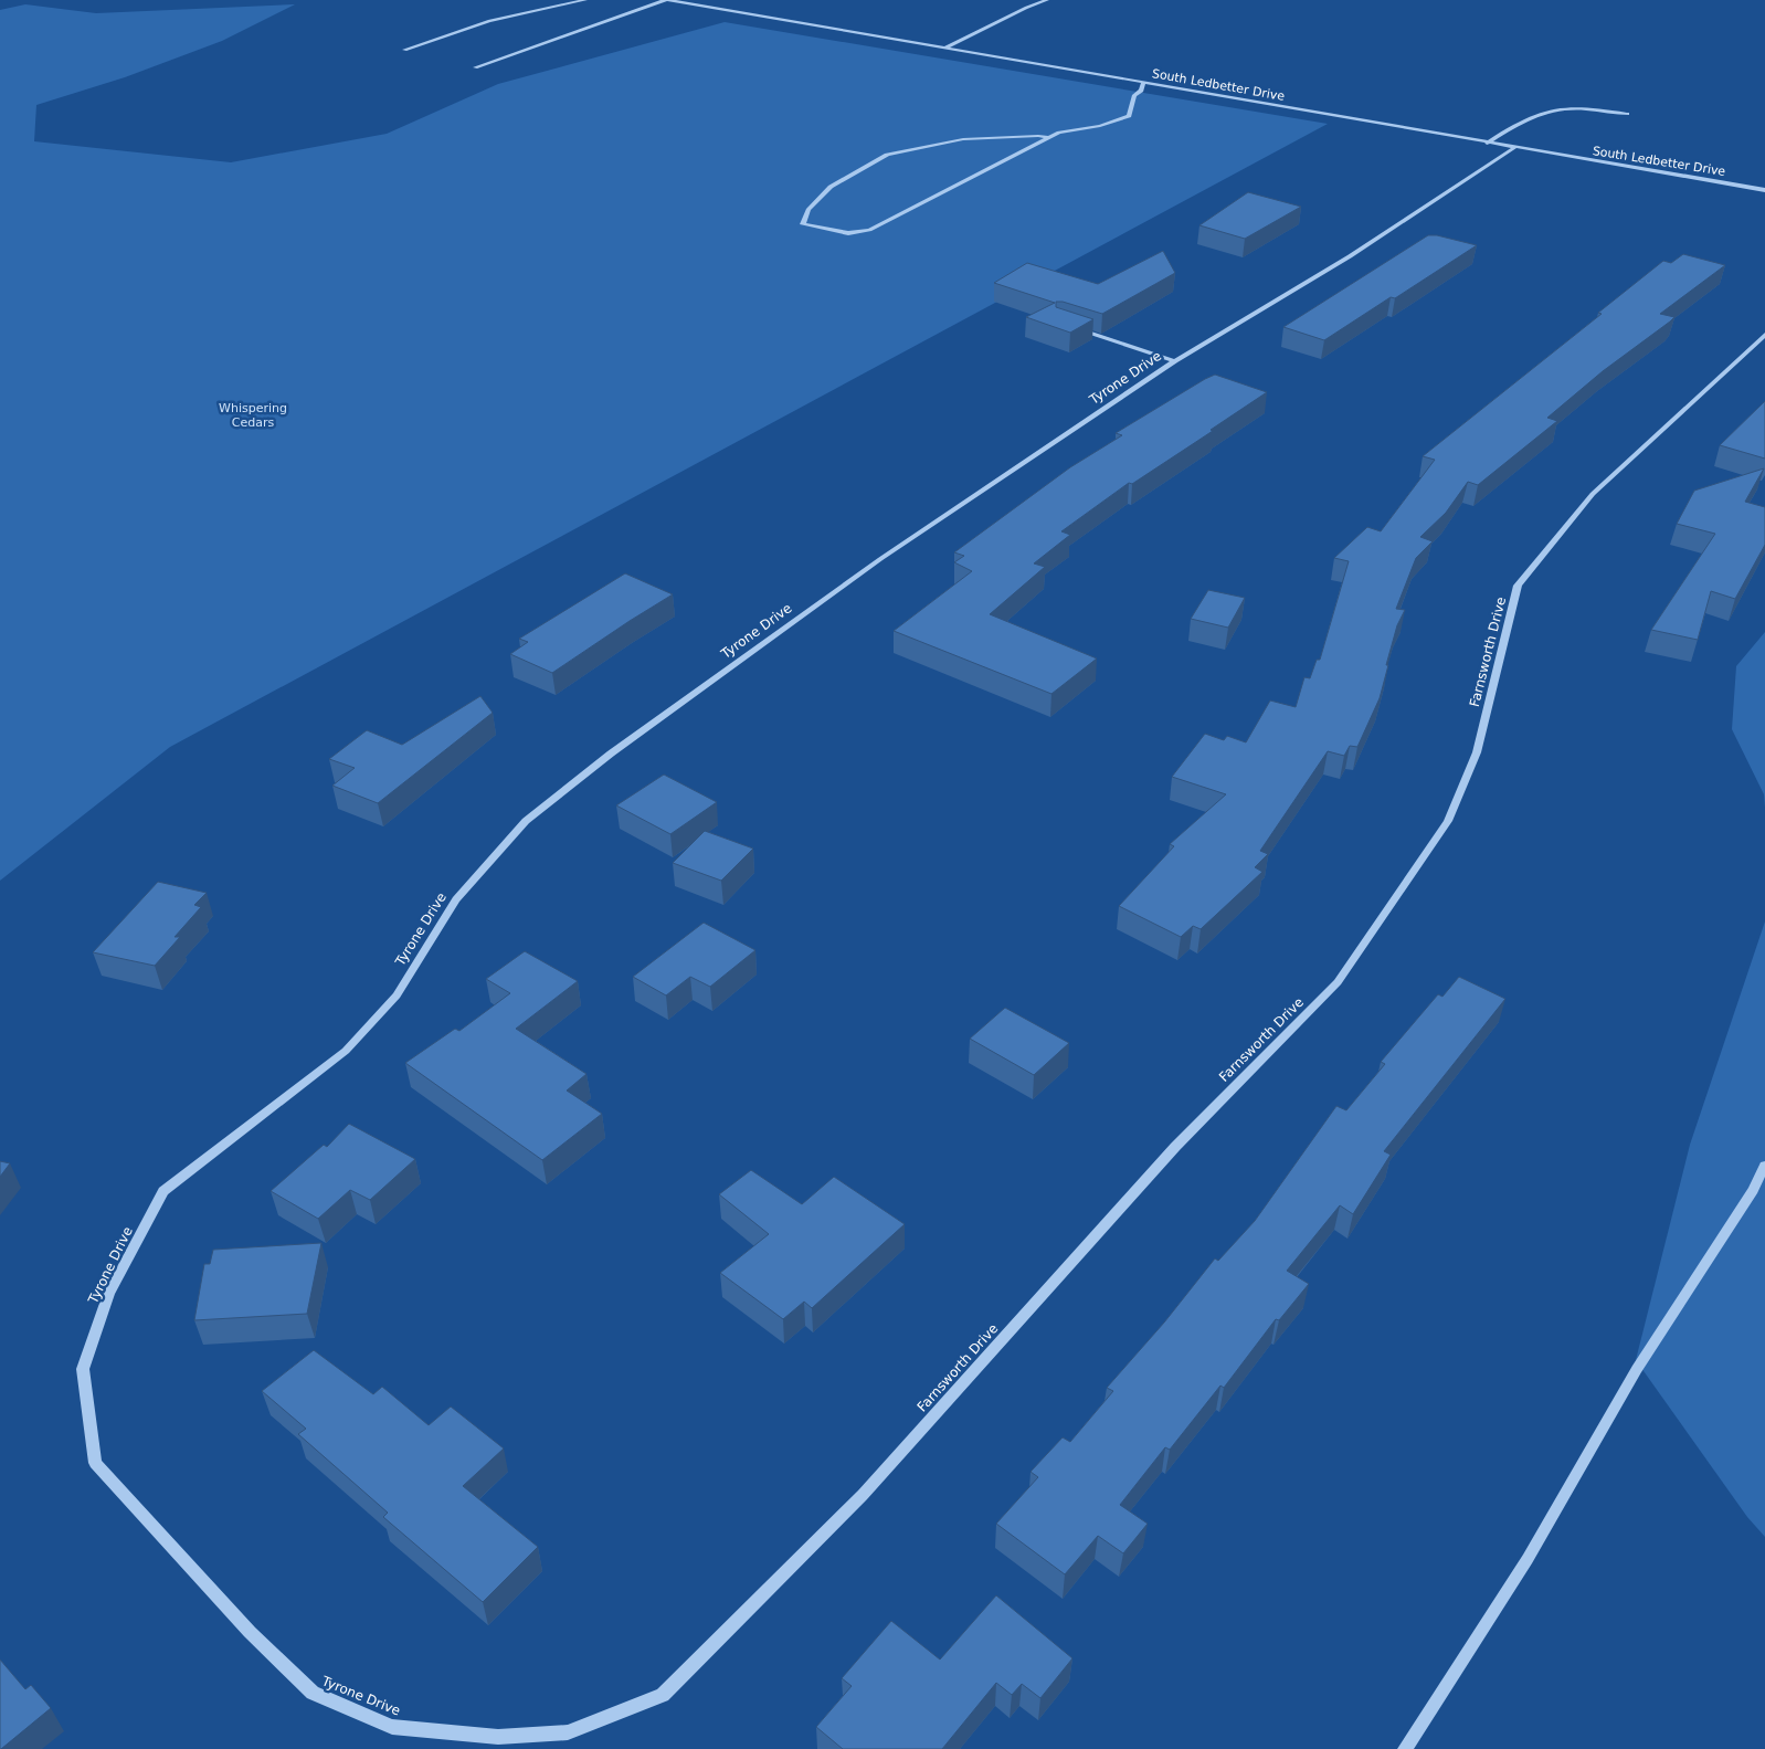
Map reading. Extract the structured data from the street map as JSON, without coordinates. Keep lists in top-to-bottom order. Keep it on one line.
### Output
{"streets":{"street":["South Ledbetter Drive","Tyrone Drive","Farnsworth Drive"]},"crossings":[["South Ledbetter Drive","Tyrone Drive"],["Tyrone Drive","Farnsworth Drive"]],"parks":["Whispering Cedars"]}
